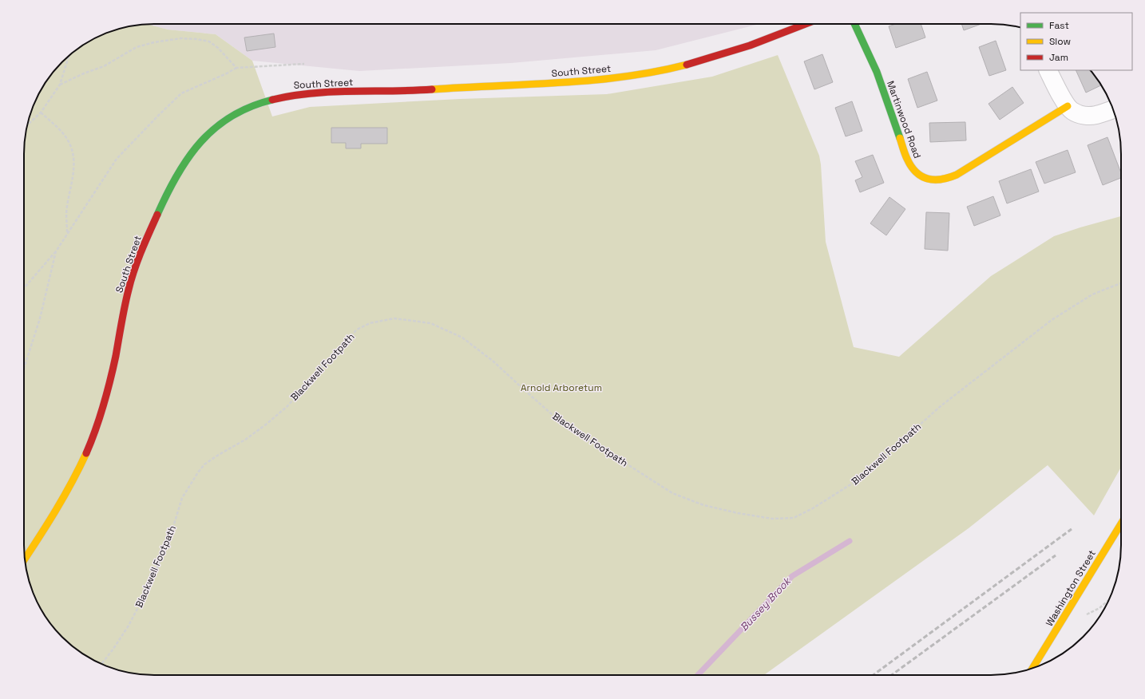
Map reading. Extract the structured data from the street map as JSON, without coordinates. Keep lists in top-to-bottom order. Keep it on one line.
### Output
{"streets":{"street":["South Street","Martinwood Road","Washington Street"],"path":["Blackwell Footpath"]},"water":["Bussey Brook"],"parks":["Arnold Arboretum"],"legend":["Fast","Slow","Jam"]}
